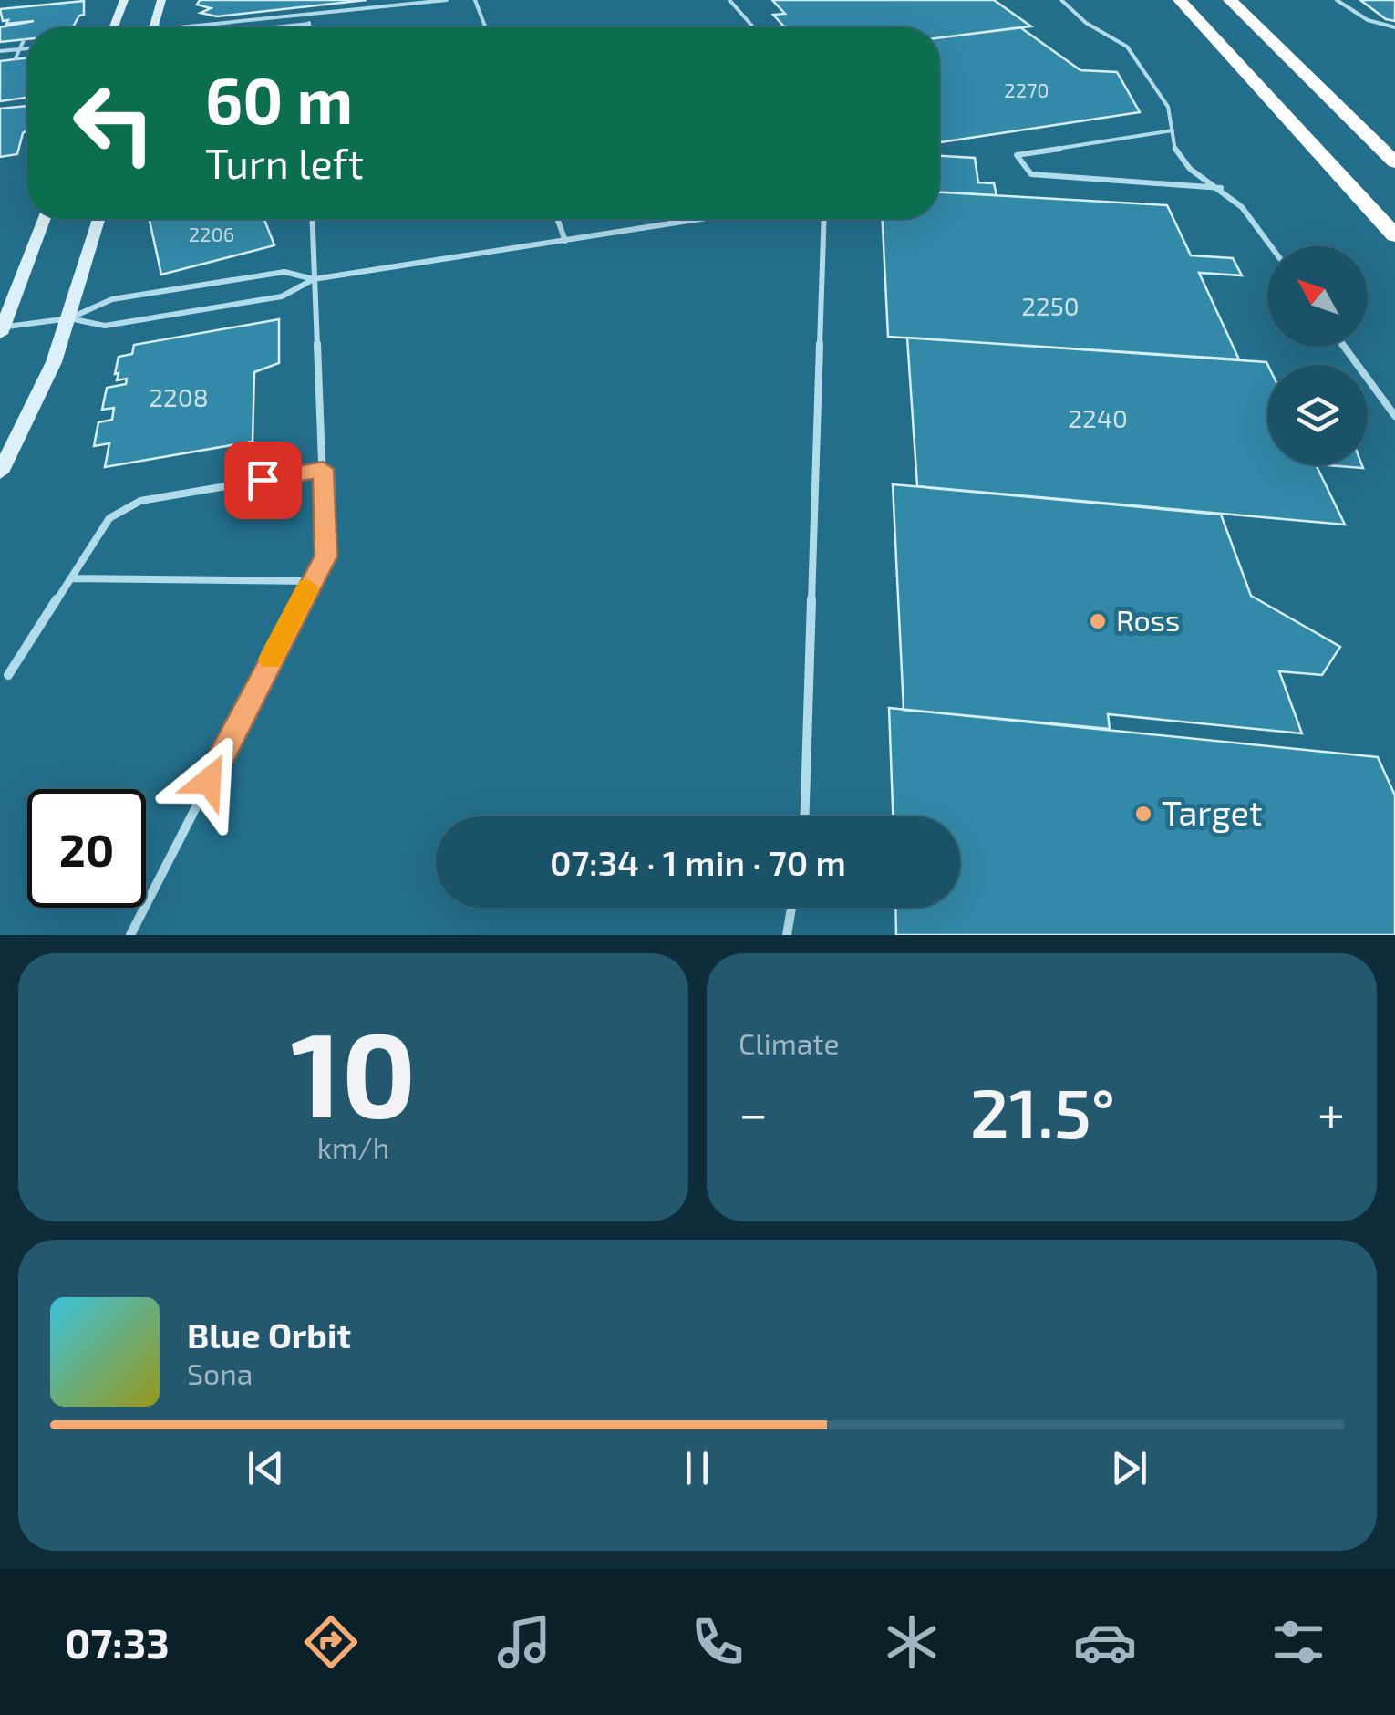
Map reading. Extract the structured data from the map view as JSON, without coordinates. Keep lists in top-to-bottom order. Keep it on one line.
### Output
{"places":["Ross","Target"],"house_numbers":["2270","2206","2250","2208","2240"],"north":"top left","page":{"turn":["60 m","Turn left"],"limit":"20","trip":"07:34 · 1 min · 70 m","tile":[["10","km/h"],"Climate"],"heat":["−","21.5°","+"],"song":["Blue Orbit","Sona"],"tabs":"07:33"}}
